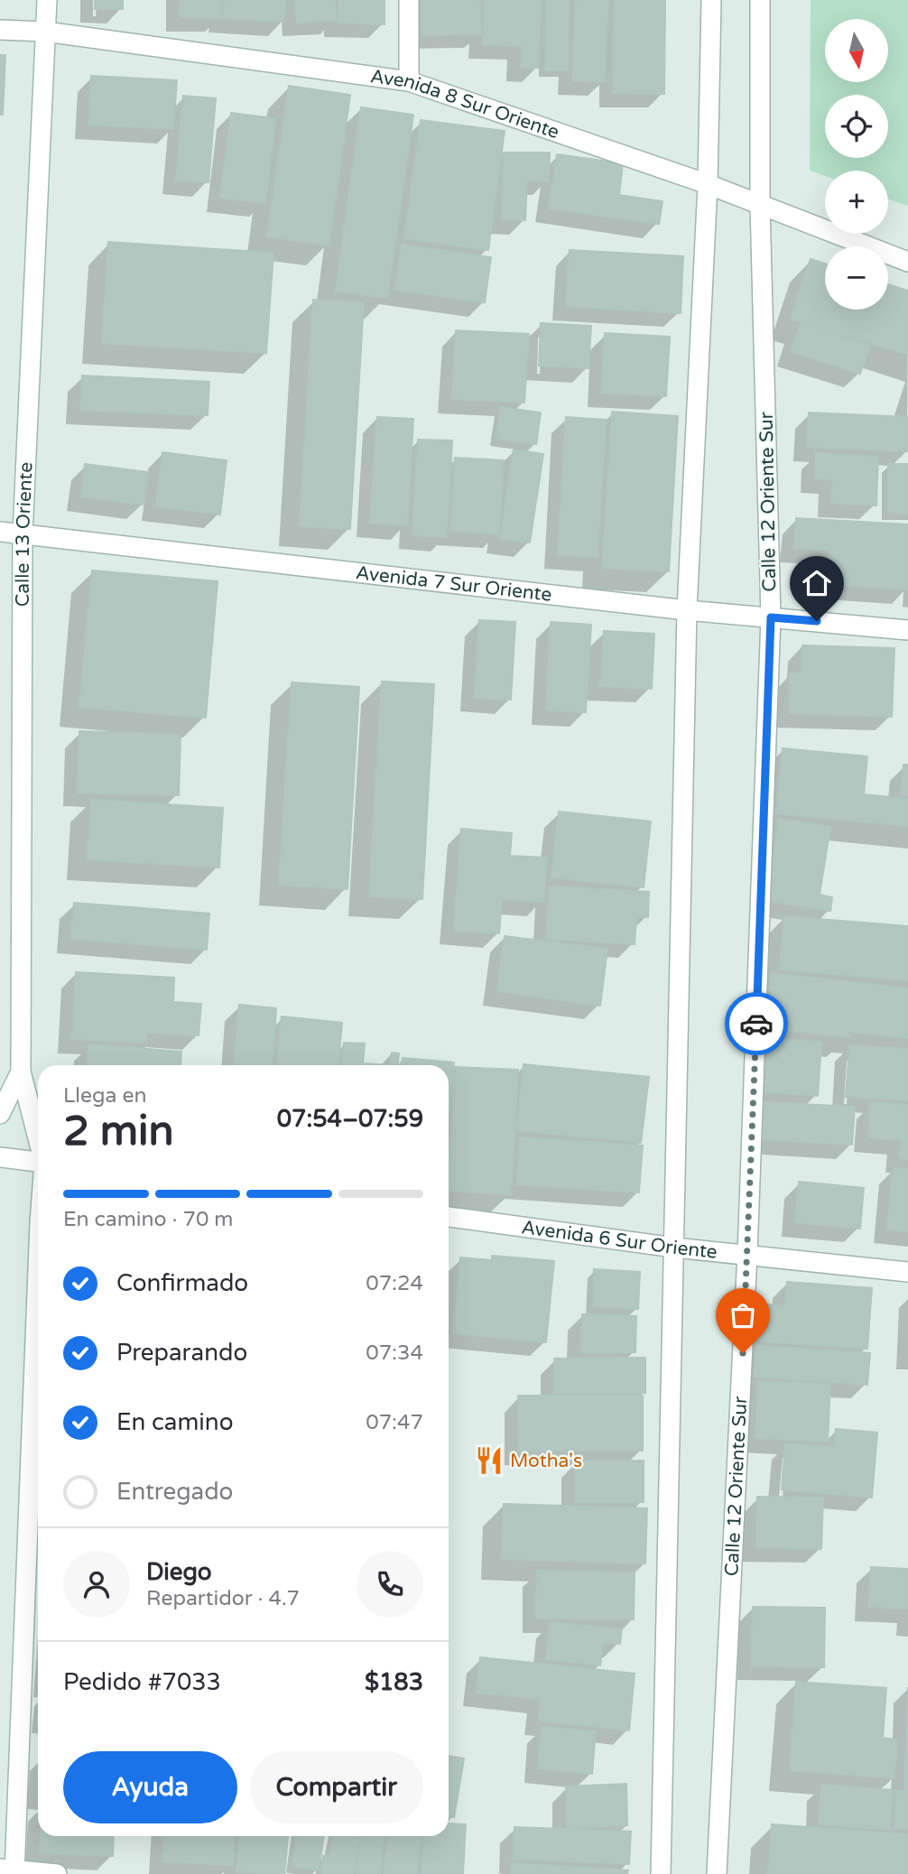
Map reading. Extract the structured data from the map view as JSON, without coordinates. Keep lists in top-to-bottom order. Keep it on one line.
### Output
{"streets":{"street":["Avenida 8 Sur Oriente","Calle 12 Oriente Sur","Calle 13 Oriente","Avenida 7 Sur Oriente","Avenida 6 Sur Oriente"]},"crossings":[["Avenida 8 Sur Oriente","Calle 12 Oriente Sur"],["Avenida 8 Sur Oriente","Calle 13 Oriente"],["Calle 12 Oriente Sur","Avenida 7 Sur Oriente"],["Calle 12 Oriente Sur","Avenida 6 Sur Oriente"],["Calle 13 Oriente","Avenida 7 Sur Oriente"]],"places":{"restaurant":["Motha's"]},"north":"bottom","page":{"map_buttons":["+","−"],"heading":["2 min","Llega en","07:54–07:59"],"panel":["Diego","Repartidor · 4.7","Pedido #7033","$183"],"bar":"En camino · 70 m","list":[["Confirmado","07:24"],["Preparando","07:34"],["En camino","07:47"],"Entregado"],"buttons":["Ayuda","Compartir"]}}
